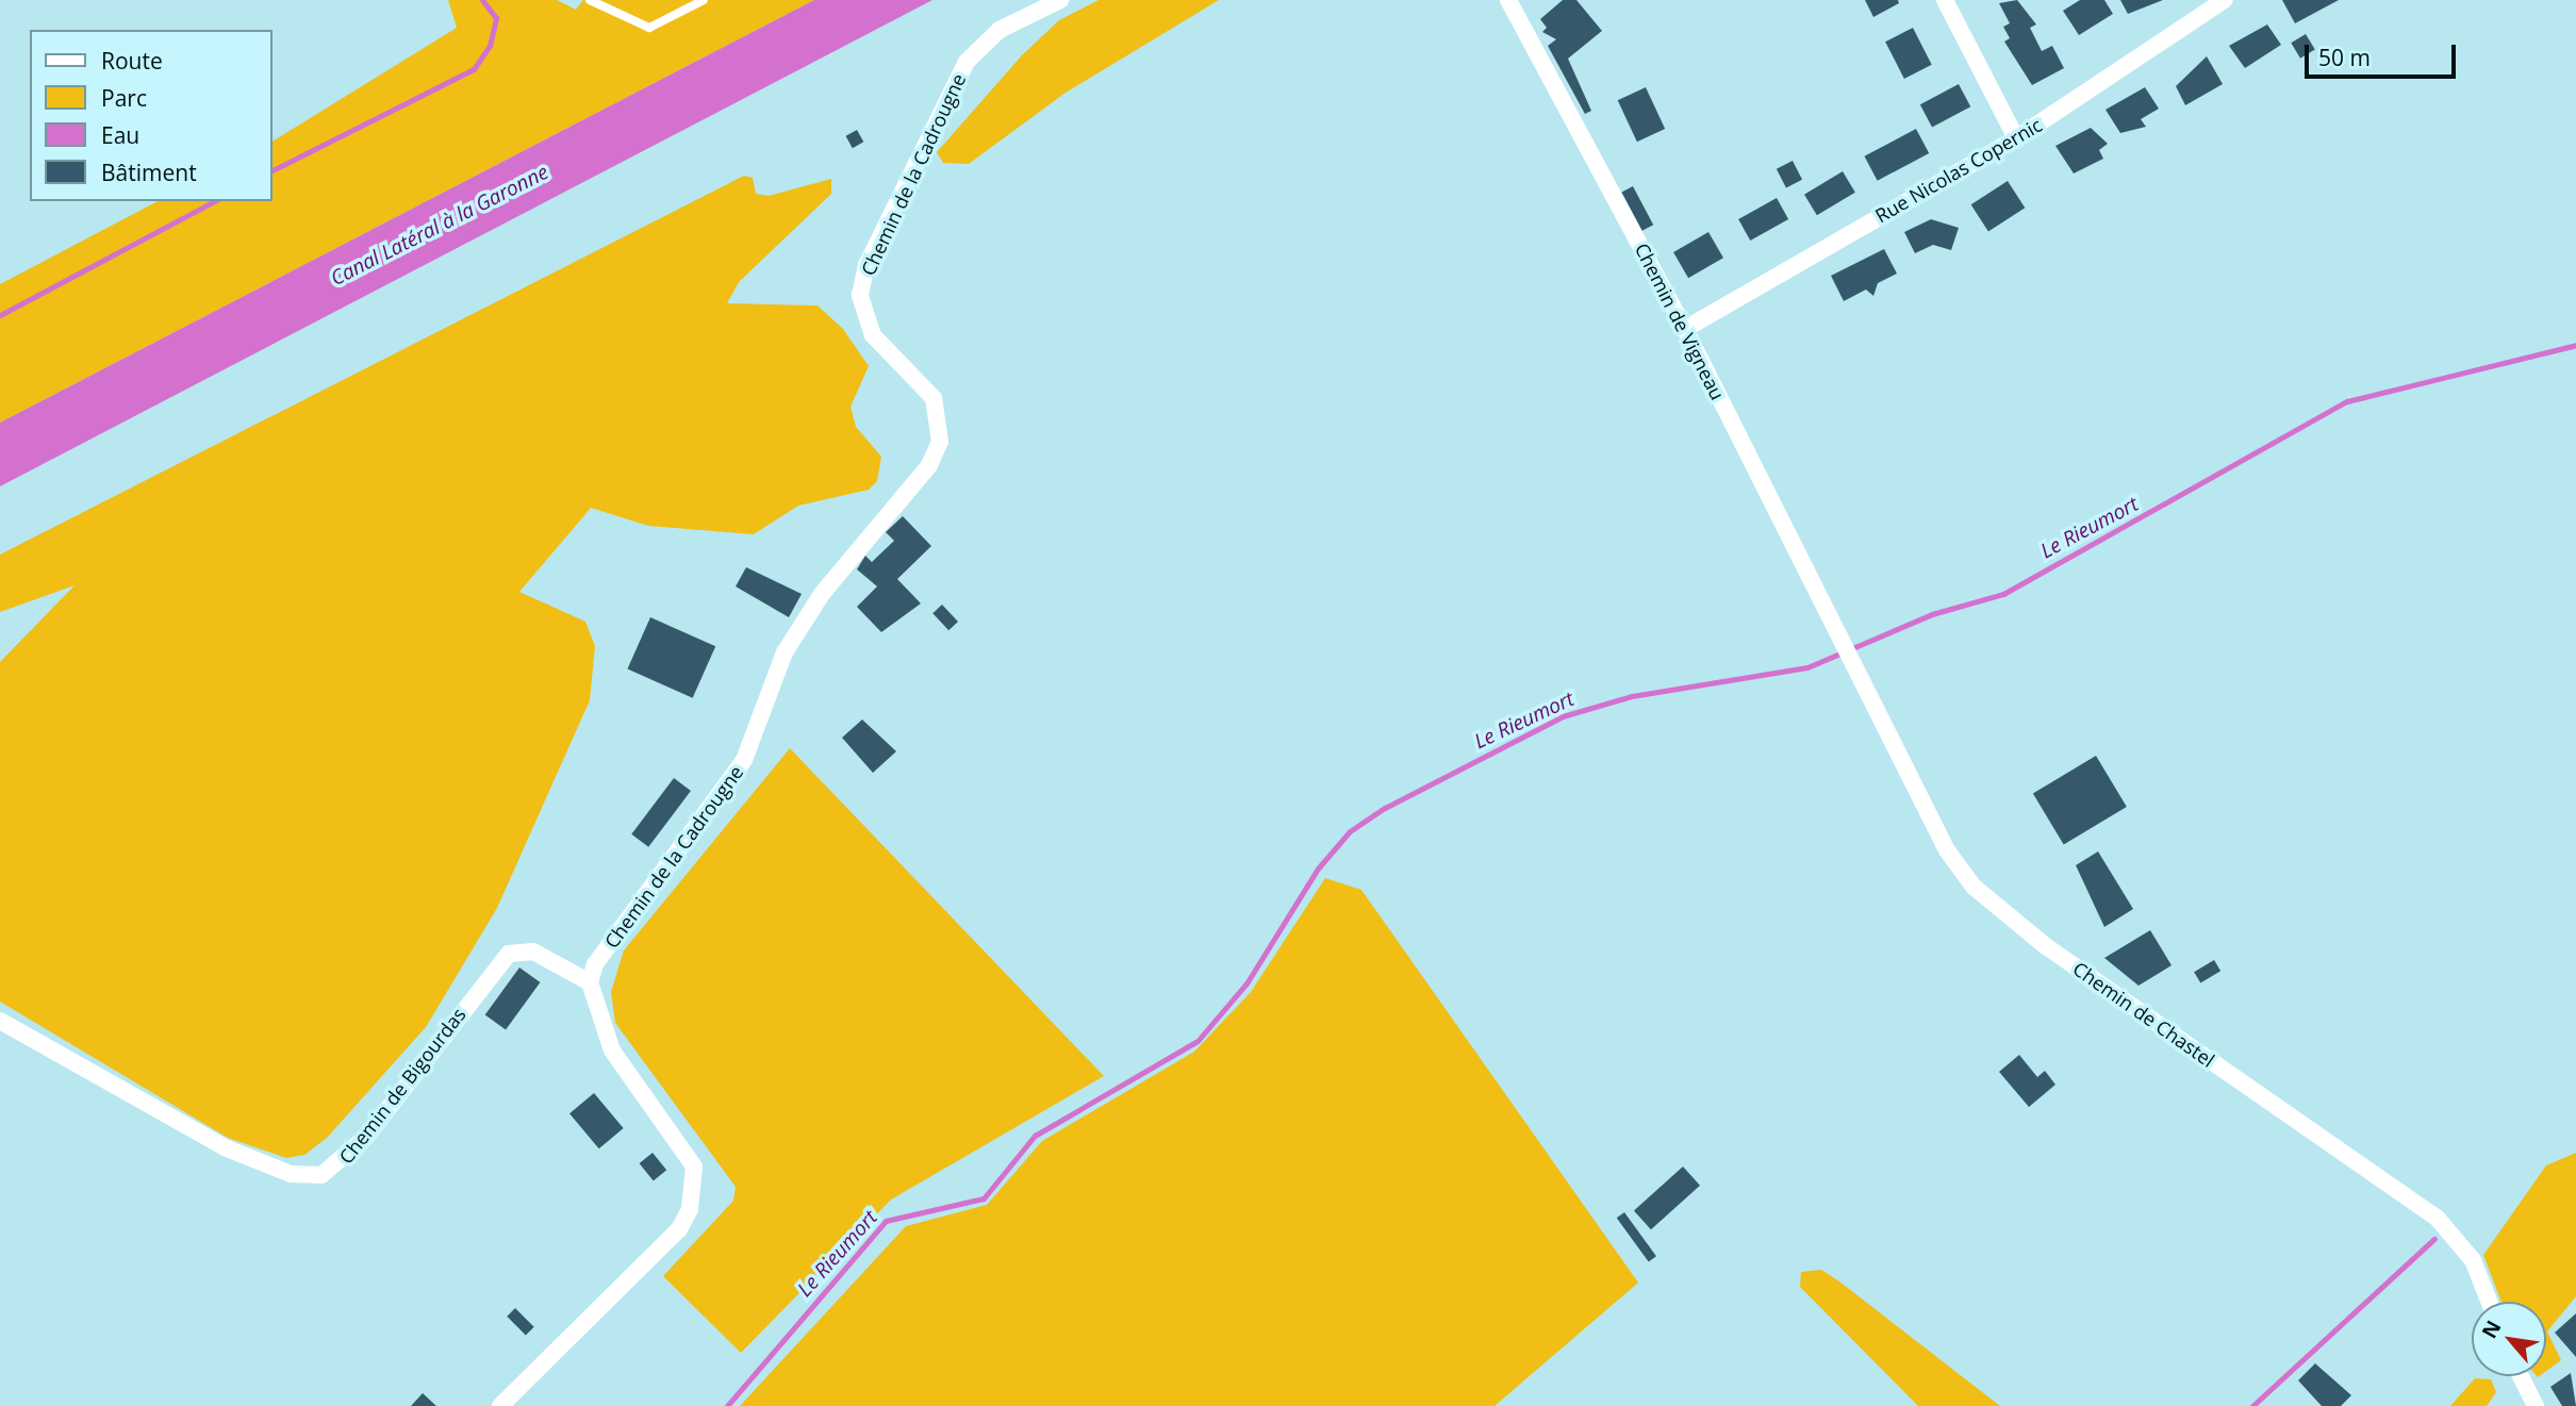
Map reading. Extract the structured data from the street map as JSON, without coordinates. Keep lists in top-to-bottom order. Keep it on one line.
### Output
{"streets":{"street":["Rue Nicolas Copernic","Chemin de la Cadrougne","Chemin de Vigneau","Chemin de Chastel","Chemin de Bigourdas"]},"crossings":[["Rue Nicolas Copernic","Chemin de Vigneau"],["Chemin de la Cadrougne","Chemin de Bigourdas"],["Chemin de Vigneau","Chemin de Chastel"]],"water":["Canal Latéral à la Garonne","Le Rieumort"],"legend":["Route","Parc","Eau","Bâtiment"],"scale_bar":"50 m","north":"top left"}
